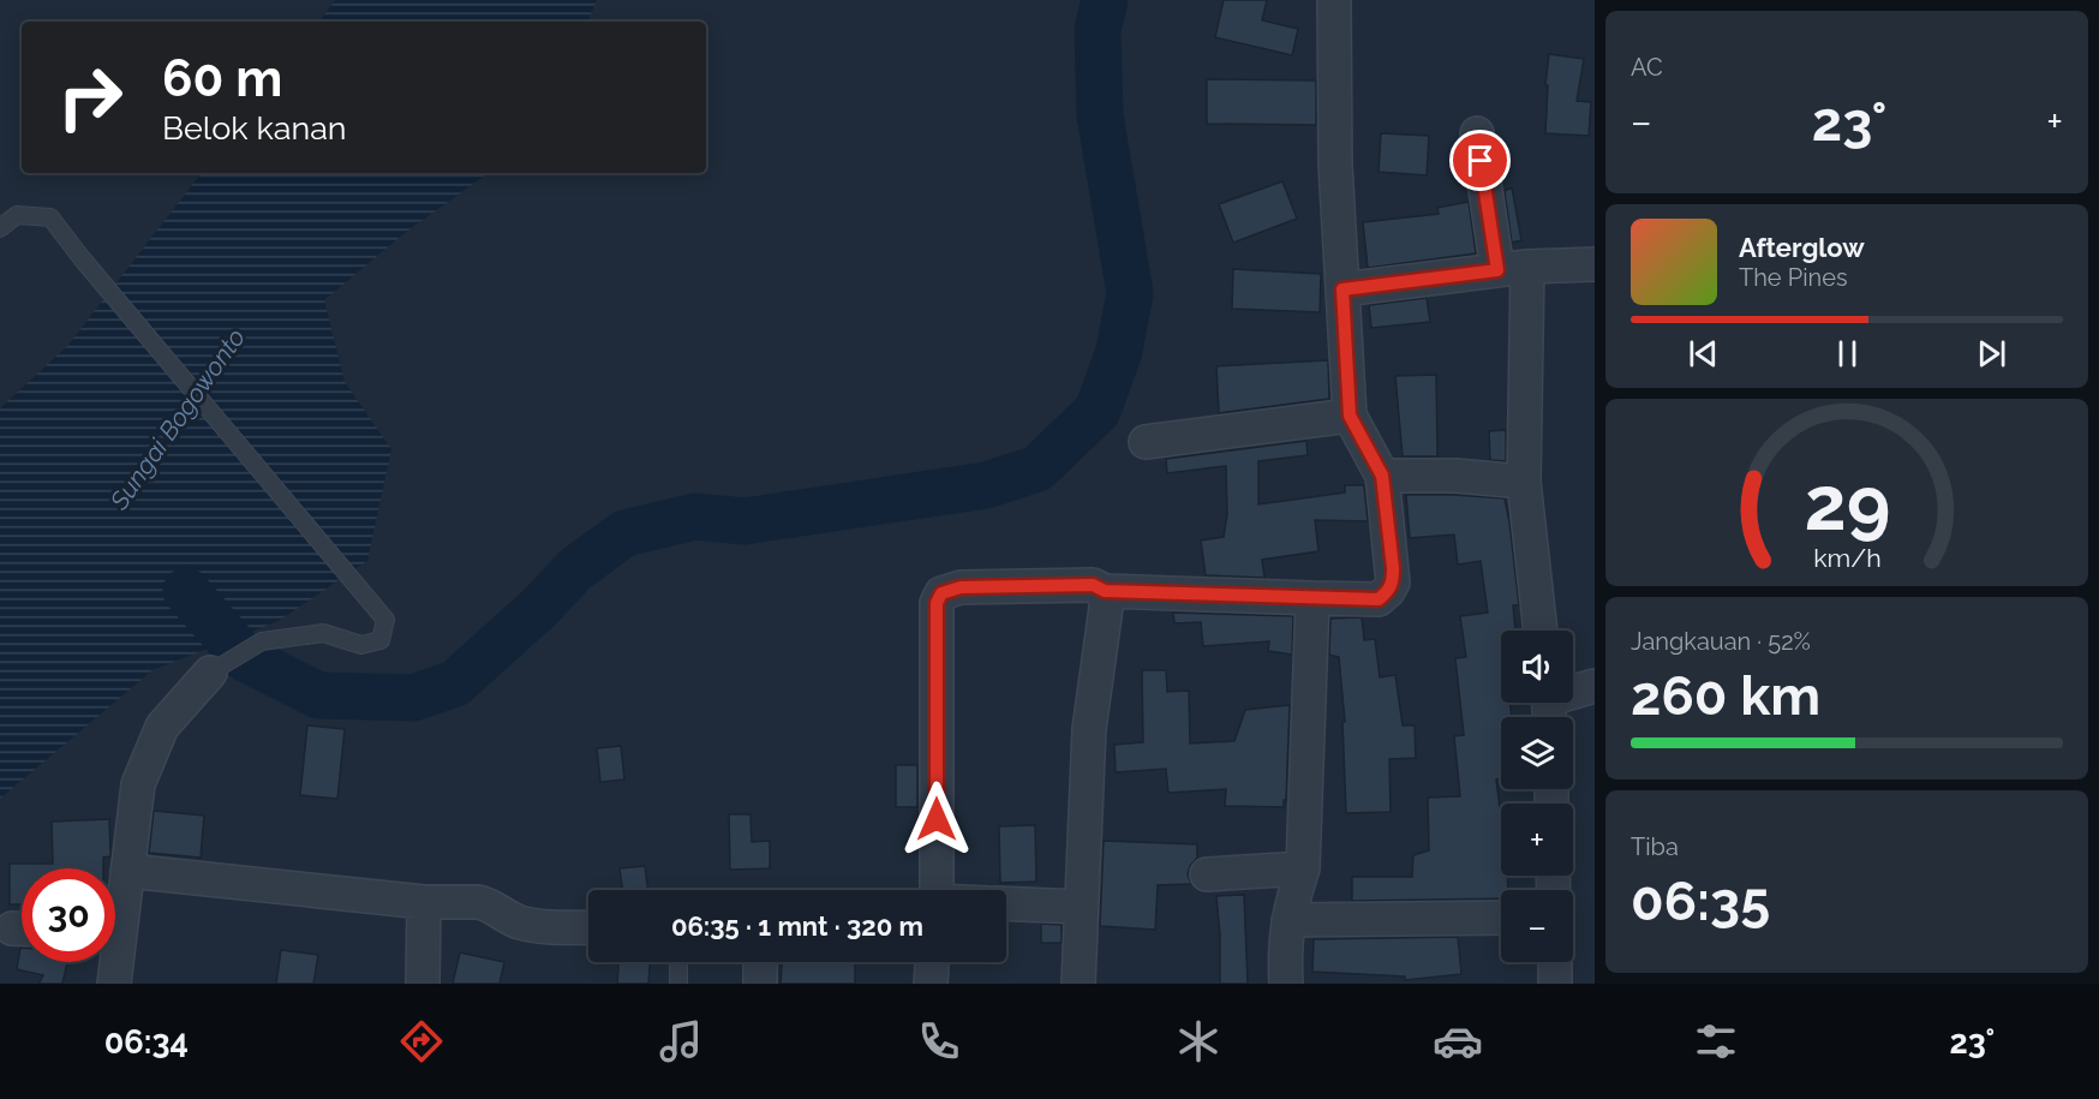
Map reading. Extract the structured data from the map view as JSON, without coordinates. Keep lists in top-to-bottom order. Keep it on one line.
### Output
{"water":["Sungai Bogowonto"],"page":{"tile":["AC",["Jangkauan · 52%","260 km"],["Tiba","06:35"]],"turn":["60 m","Belok kanan"],"heat":["−","23°","+"],"song":["Afterglow","The Pines"],"map_buttons":["+","−"],"limit":"30","trip":"06:35 · 1 mnt · 320 m","tabs":["06:34","23°"],"gauge":["29","km/h"]}}
